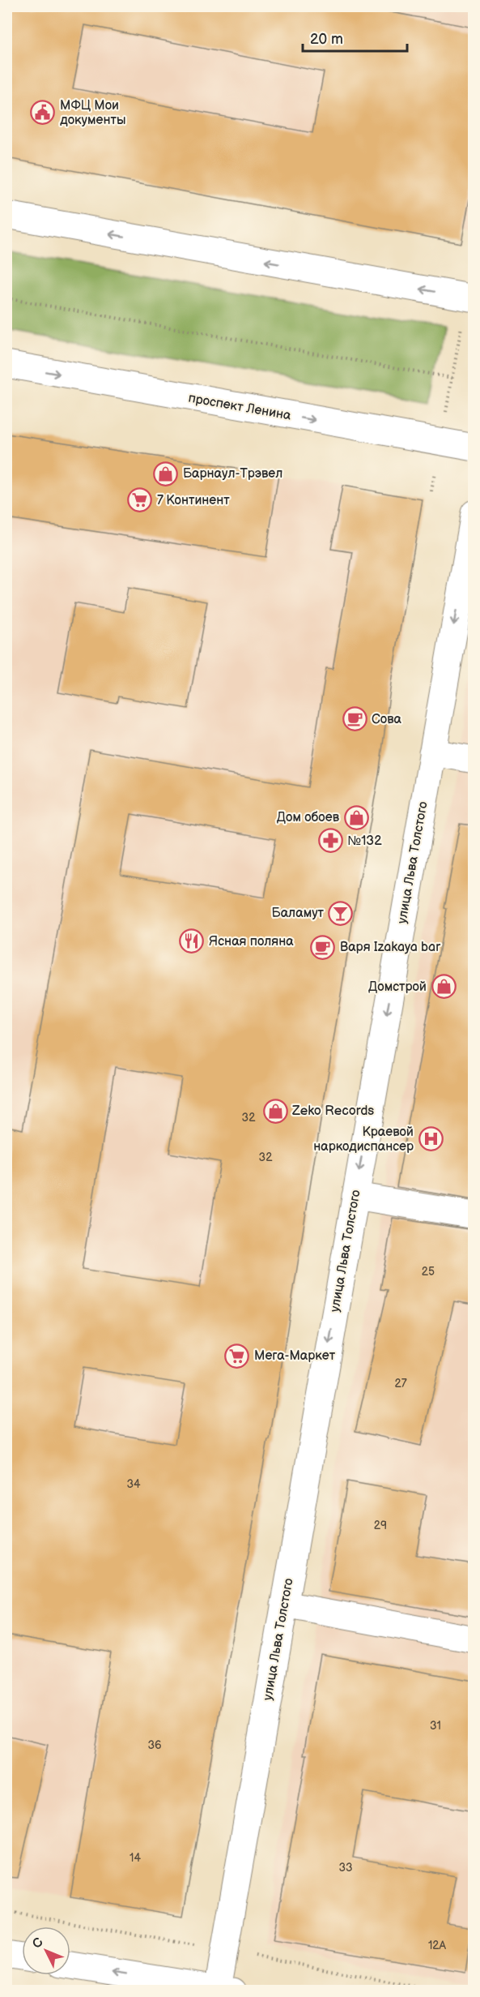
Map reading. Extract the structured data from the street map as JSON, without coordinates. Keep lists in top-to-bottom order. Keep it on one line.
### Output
{"streets":{"street":["проспект Ленина","улица Льва Толстого"]},"one_way":["улица Льва Толстого"],"places":{"public building":["МФЦ Мои документы"],"shop":["Барнаул-Трэвел","Дом обоев","Домстрой","Zeko Records"],"supermarket":["7 Континент","Мега-Маркет"],"cafe":["Сова","Варя Izakaya bar"],"pharmacy":["№132"],"bar":["Баламут"],"restaurant":["Ясная поляна"],"hospital":["Краевой наркодиспансер"]},"house_numbers":["32","32","25","27","34","29","31","36","14","33","12А"],"scale_bar":"20 m","north":"top left"}
